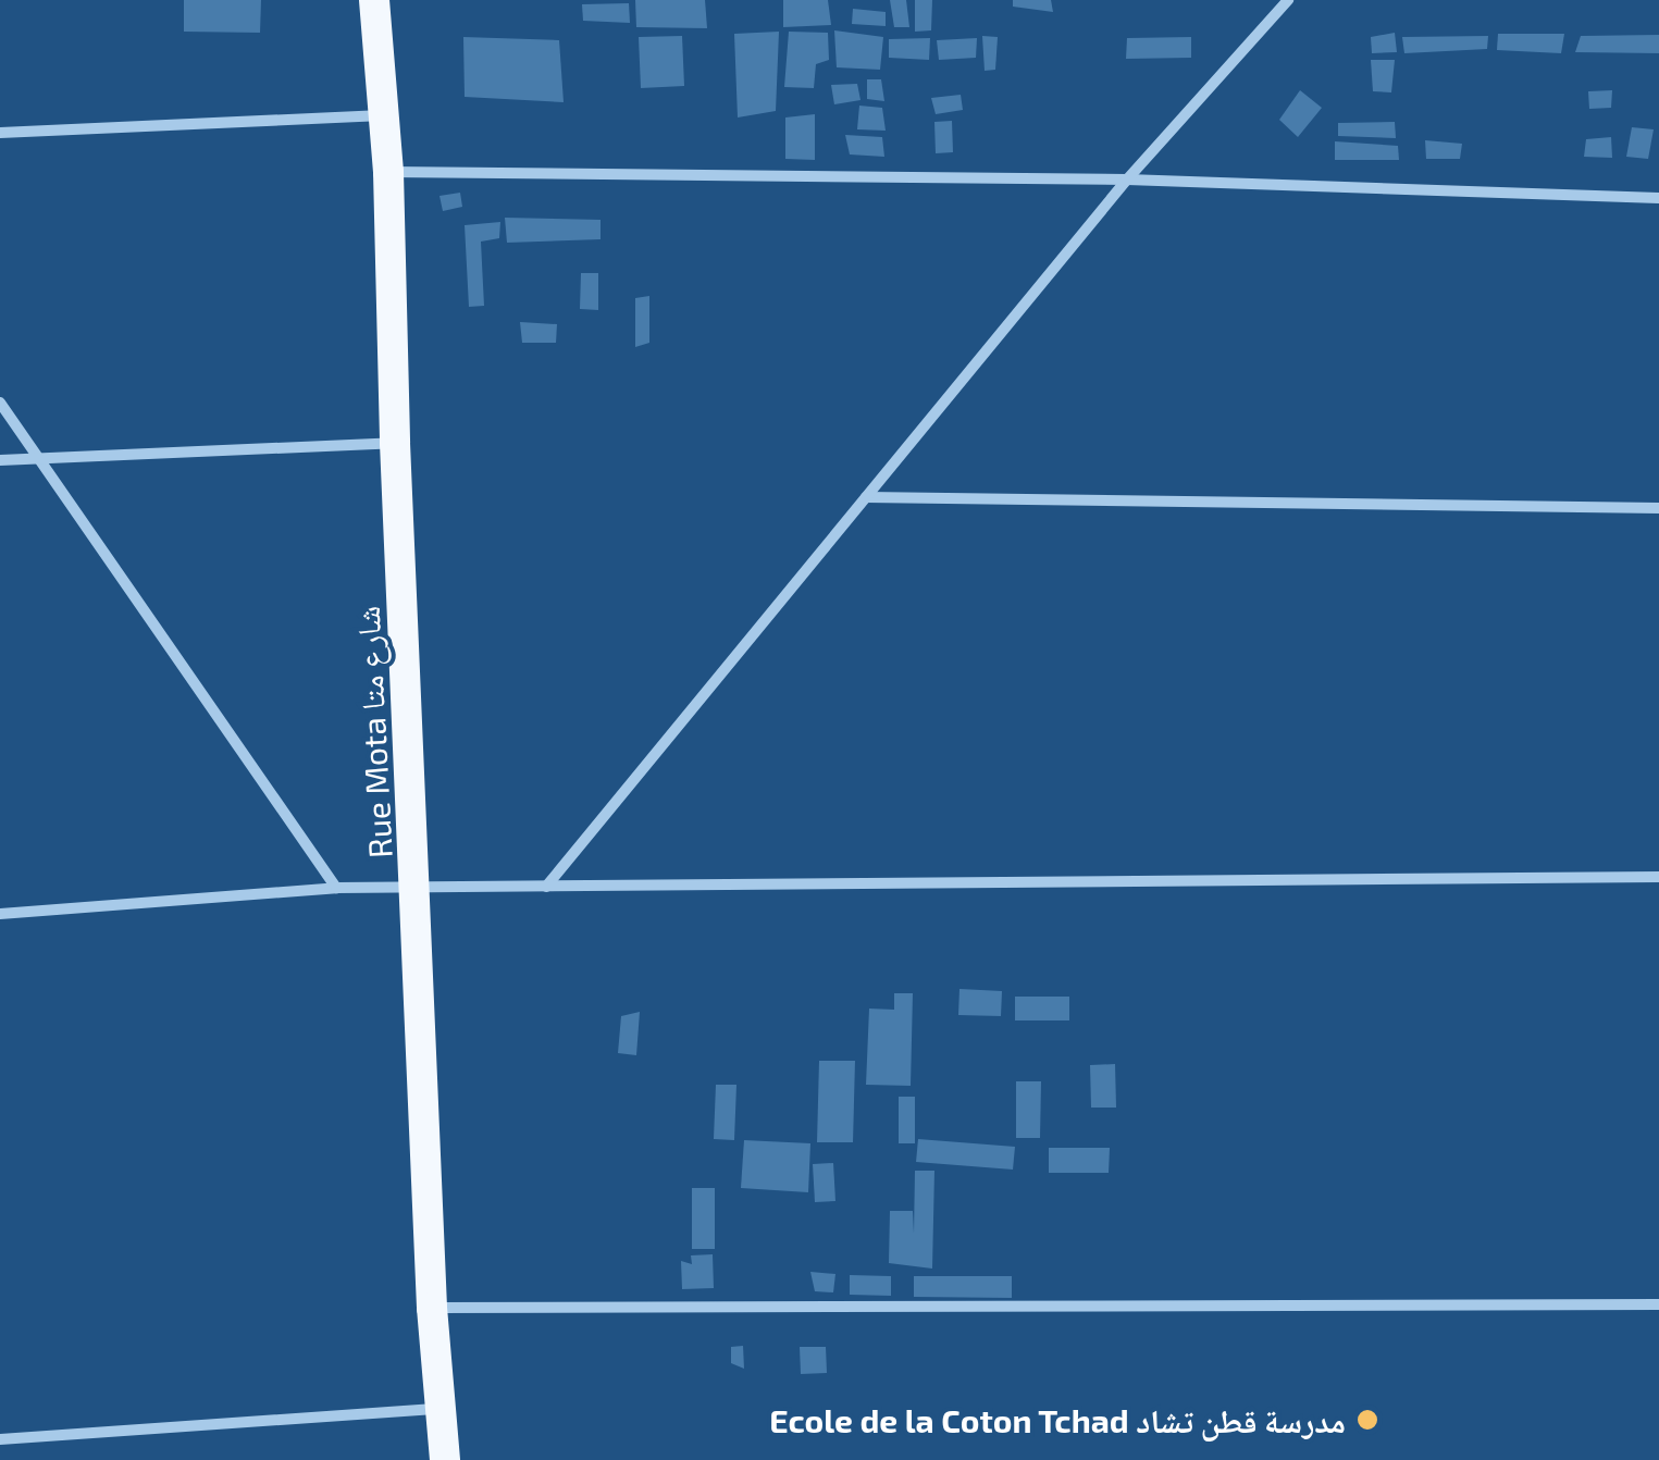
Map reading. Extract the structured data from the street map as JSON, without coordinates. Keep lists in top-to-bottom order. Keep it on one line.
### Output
{"streets":{"highway":["Rue Mota شارع متا"]},"places":["Ecole de la Coton Tchad مدرسة قطن تشاد"]}
